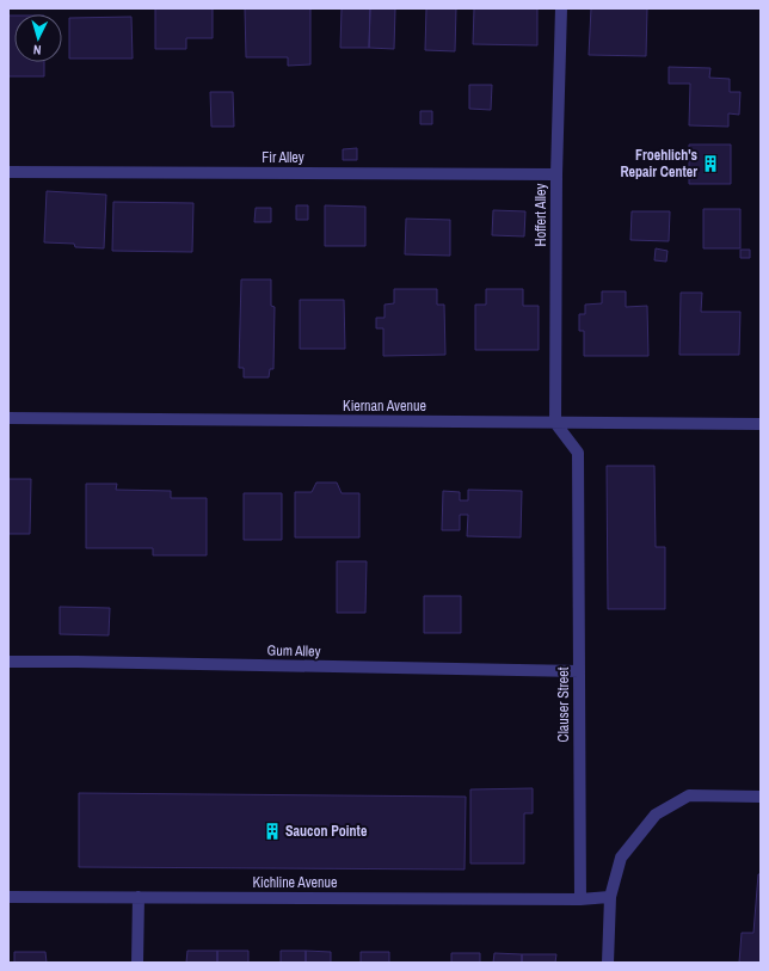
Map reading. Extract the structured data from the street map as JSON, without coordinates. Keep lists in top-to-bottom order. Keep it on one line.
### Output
{"streets":{"street":["Fir Alley","Hoffert Alley","Kiernan Avenue","Gum Alley","Clauser Street","Kichline Avenue"]},"crossings":[["Fir Alley","Hoffert Alley"],["Hoffert Alley","Kiernan Avenue"],["Hoffert Alley","Clauser Street"],["Kiernan Avenue","Clauser Street"],["Gum Alley","Clauser Street"],["Clauser Street","Kichline Avenue"]],"places":{"building":["Froehlich's Repair Center","Saucon Pointe"]},"north":"bottom"}
